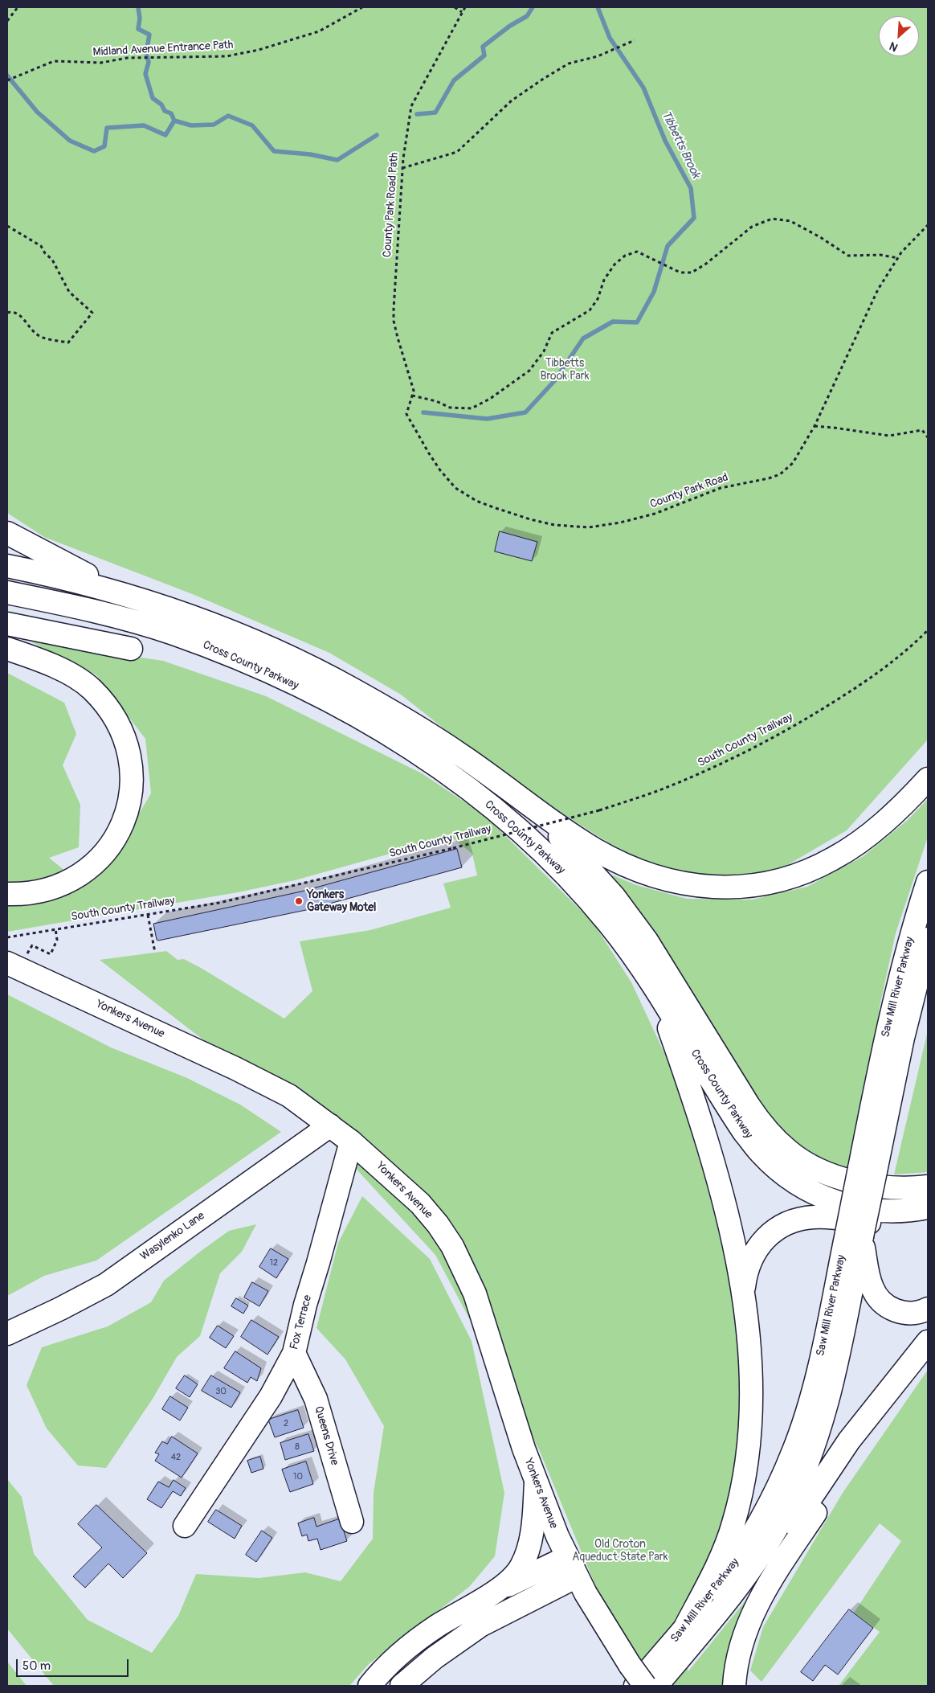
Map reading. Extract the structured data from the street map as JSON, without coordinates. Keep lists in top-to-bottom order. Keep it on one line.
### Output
{"streets":{"main road":["Cross County Parkway","Saw Mill River Parkway","Yonkers Avenue","Wasylenko Lane","Fox Terrace","Queens Drive"],"path":["Midland Avenue Entrance Path","County Park Road Path","County Park Road","South County Trailway"]},"crossings":[["County Park Road Path","County Park Road"],["Yonkers Avenue","Wasylenko Lane"],["Yonkers Avenue","Fox Terrace"],["Fox Terrace","Queens Drive"]],"water":["Tibbetts Brook"],"parks":["Tibbetts Brook Park","Old Croton Aqueduct State Park"],"places":["Yonkers Gateway Motel"],"house_numbers":["12","30","2","8","42","10"],"scale_bar":"50 m","north":"bottom left"}
